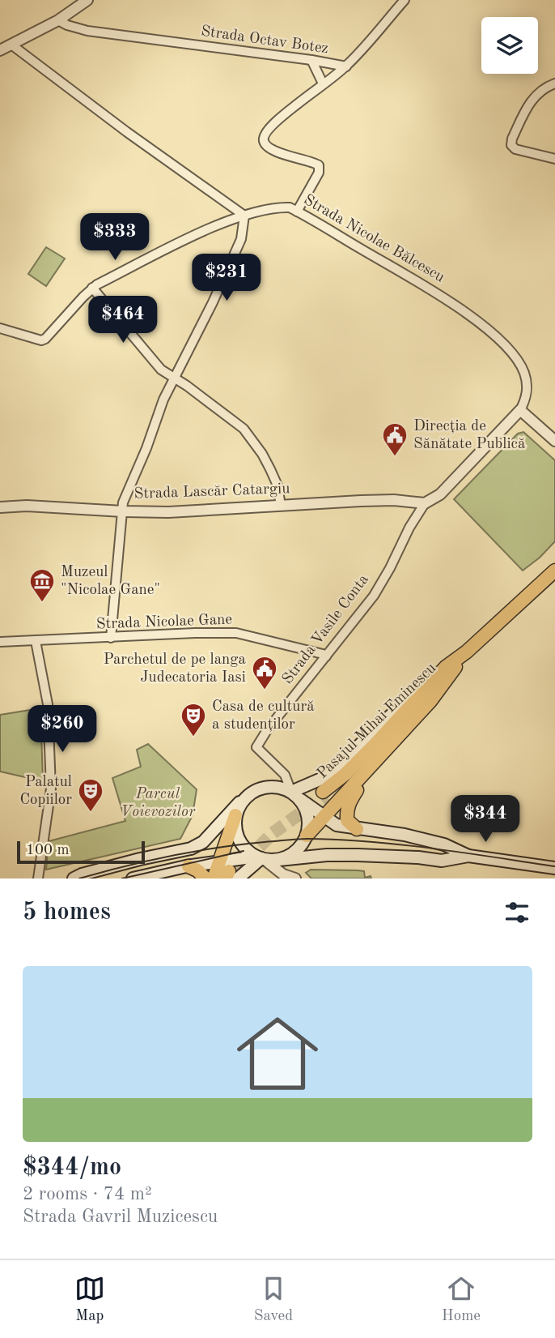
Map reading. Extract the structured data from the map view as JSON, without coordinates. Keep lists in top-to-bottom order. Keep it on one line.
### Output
{"streets":{"main road":["Pasajul Mihai Eminescu"],"street":["Strada Octav Botez","Strada Nicolae Bălcescu","Strada Lascăr Catargiu","Strada Nicolae Gane","Strada Vasile Conta"]},"crossings":[["Strada Octav Botez","Strada Nicolae Bălcescu"],["Strada Nicolae Bălcescu","Strada Vasile Conta"],["Strada Lascăr Catargiu","Strada Vasile Conta"],["Strada Nicolae Gane","Strada Vasile Conta"]],"parks":["Parcul Voievozilor"],"places":{"public building":["Direcția de Sănătate Publică","Parchetul de pe langa Judecatoria Iasi"],"museum":["Muzeul \"Nicolae Gane\""],"theatre":["Casa de cultură a studenților","Palatul Copiilor"]},"scale_bar":"100 m","page":{"price":["$333","$231","$464","$260","$344"],"scale":"100 m","heading":"5 homes","list":[{"name":"$344/mo","note":"2 rooms · 74 m² · Strada Gavril Muzicescu"}],"tabs":["Map","Saved","Home"]}}
